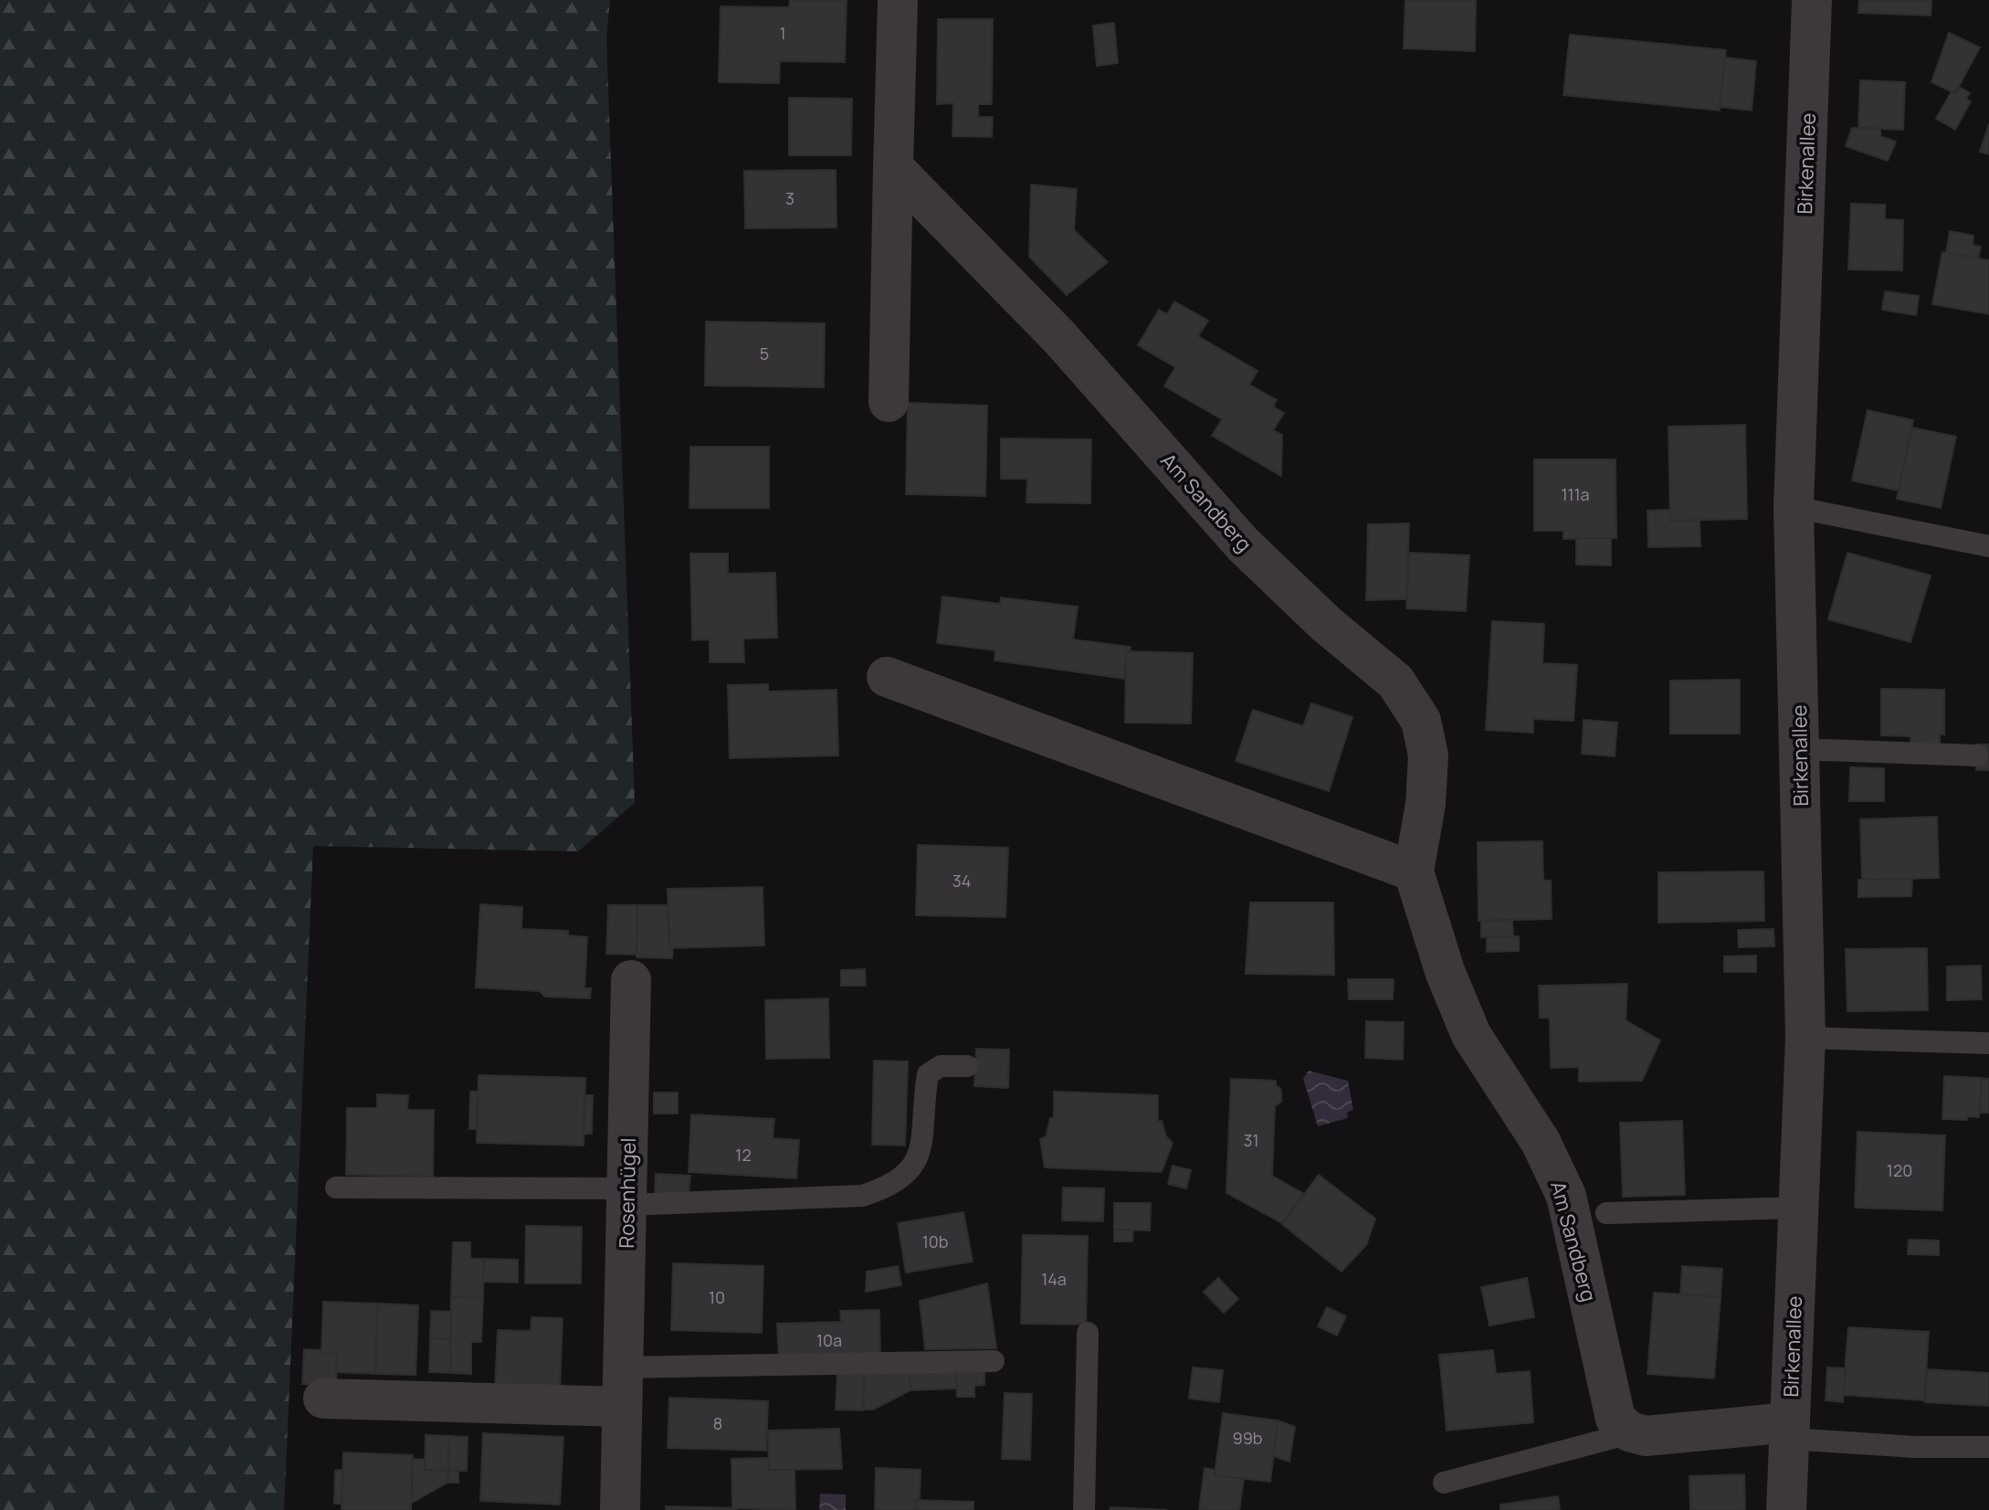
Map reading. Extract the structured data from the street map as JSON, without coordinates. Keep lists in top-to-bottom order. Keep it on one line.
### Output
{"streets":{"street":["Birkenallee","Am Sandberg","Rosenhügel"]},"house_numbers":["1","3","5","111a","34","31","12","120","10b","14a","10","10a","8","99b"]}
